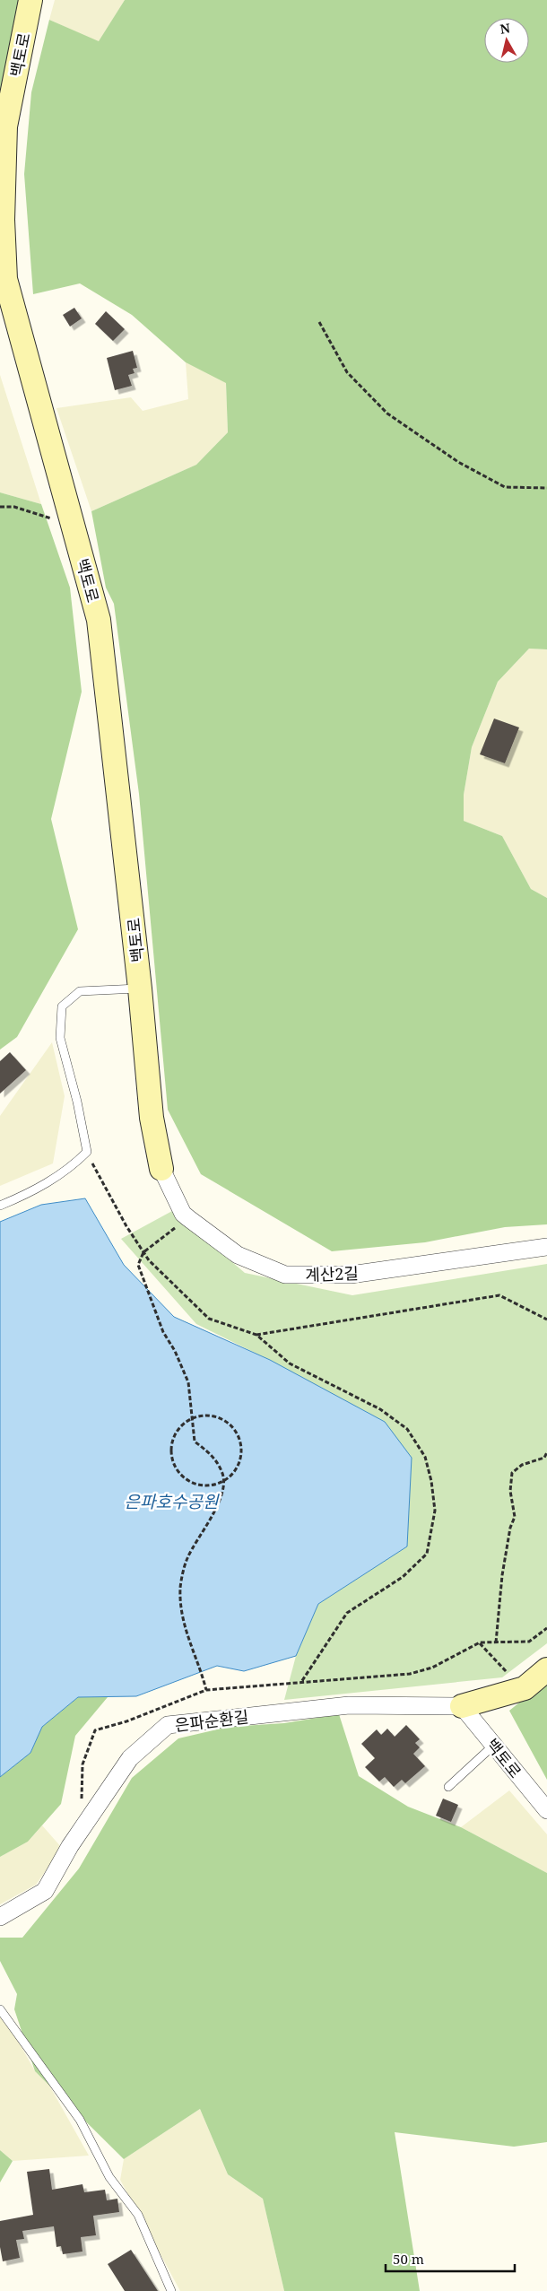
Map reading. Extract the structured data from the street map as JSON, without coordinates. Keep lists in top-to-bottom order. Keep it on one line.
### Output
{"streets":{"street":["백토로","계산2길","은파순환길"]},"crossings":[["백토로","계산2길"],["백토로","은파순환길"]],"water":["은파호수공원"],"scale_bar":"50 m","north":"top"}
